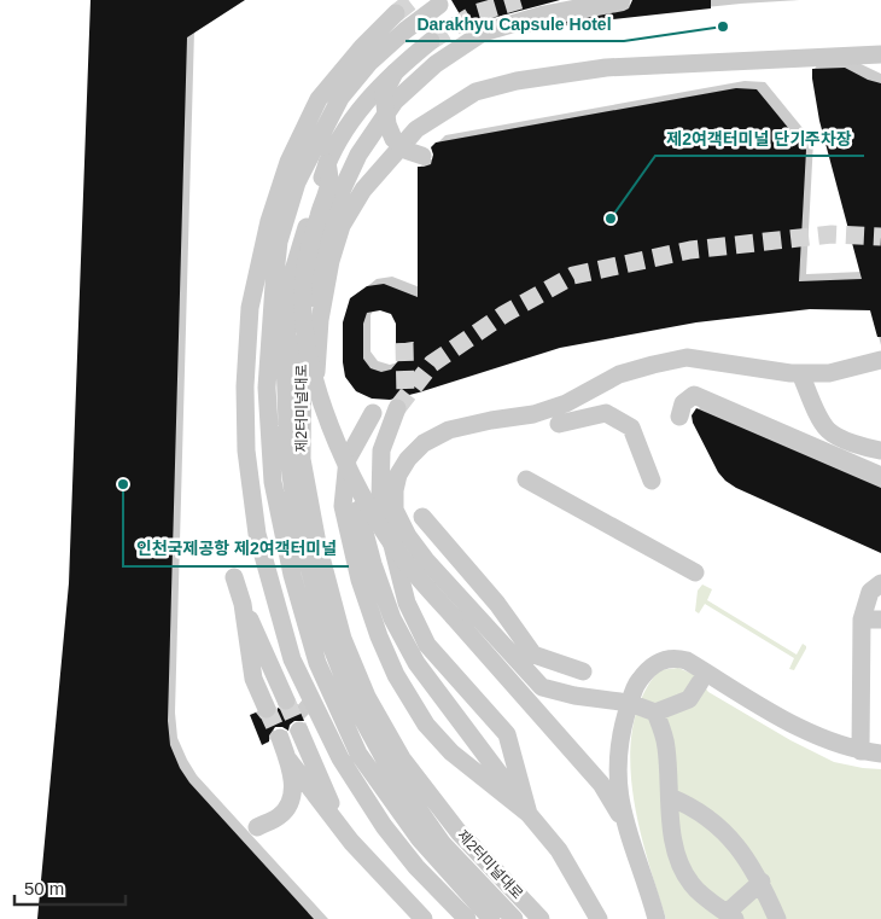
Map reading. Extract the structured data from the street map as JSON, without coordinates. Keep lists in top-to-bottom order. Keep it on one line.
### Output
{"streets":{"street":["제2터미널대로"]},"places":["Darakhyu Capsule Hotel","제2여객터미널 단기주차장","인천국제공항 제2여객터미널"],"scale_bar":"50 m"}
